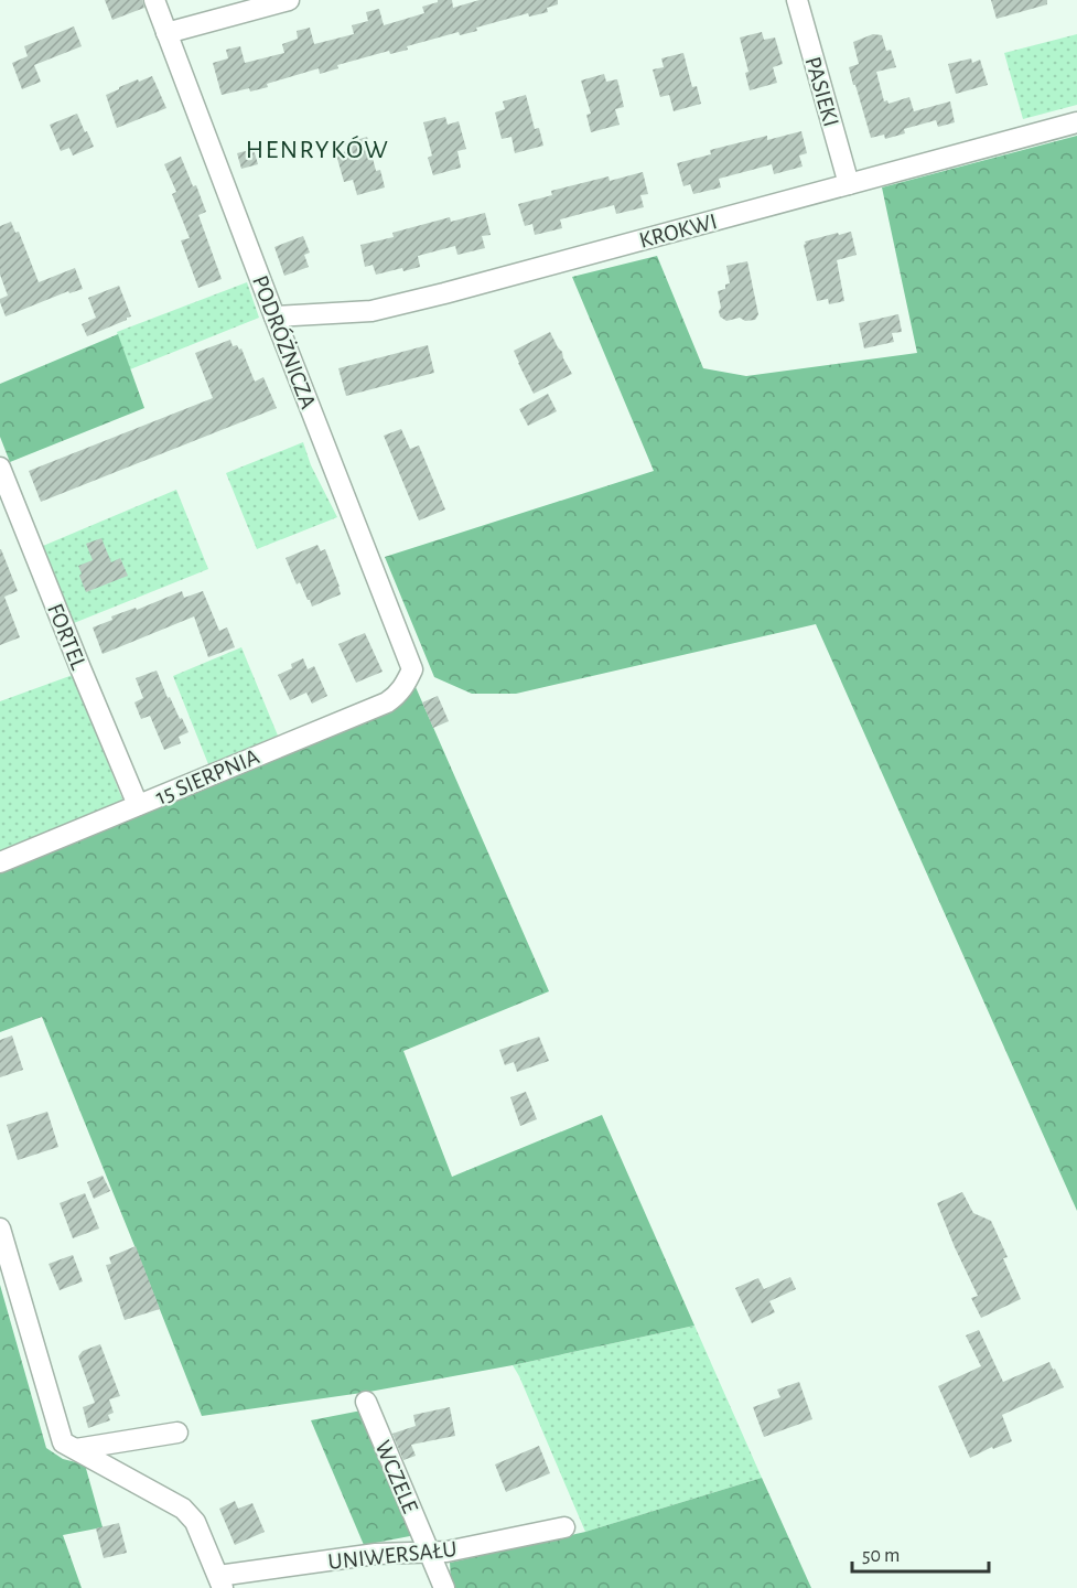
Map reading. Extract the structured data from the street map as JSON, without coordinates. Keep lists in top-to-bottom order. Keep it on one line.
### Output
{"streets":{"street":["PASIEKI","KROKWI","PODRÓŻNICZA","FORTEL","15 SIERPNIA","WCZELE","UNIWERSAŁU"]},"crossings":[["PASIEKI","KROKWI"],["KROKWI","PODRÓŻNICZA"],["PODRÓŻNICZA","15 SIERPNIA"],["FORTEL","15 SIERPNIA"],["WCZELE","UNIWERSAŁU"]],"districts":["HENRYKÓW"],"scale_bar":"50 m"}
